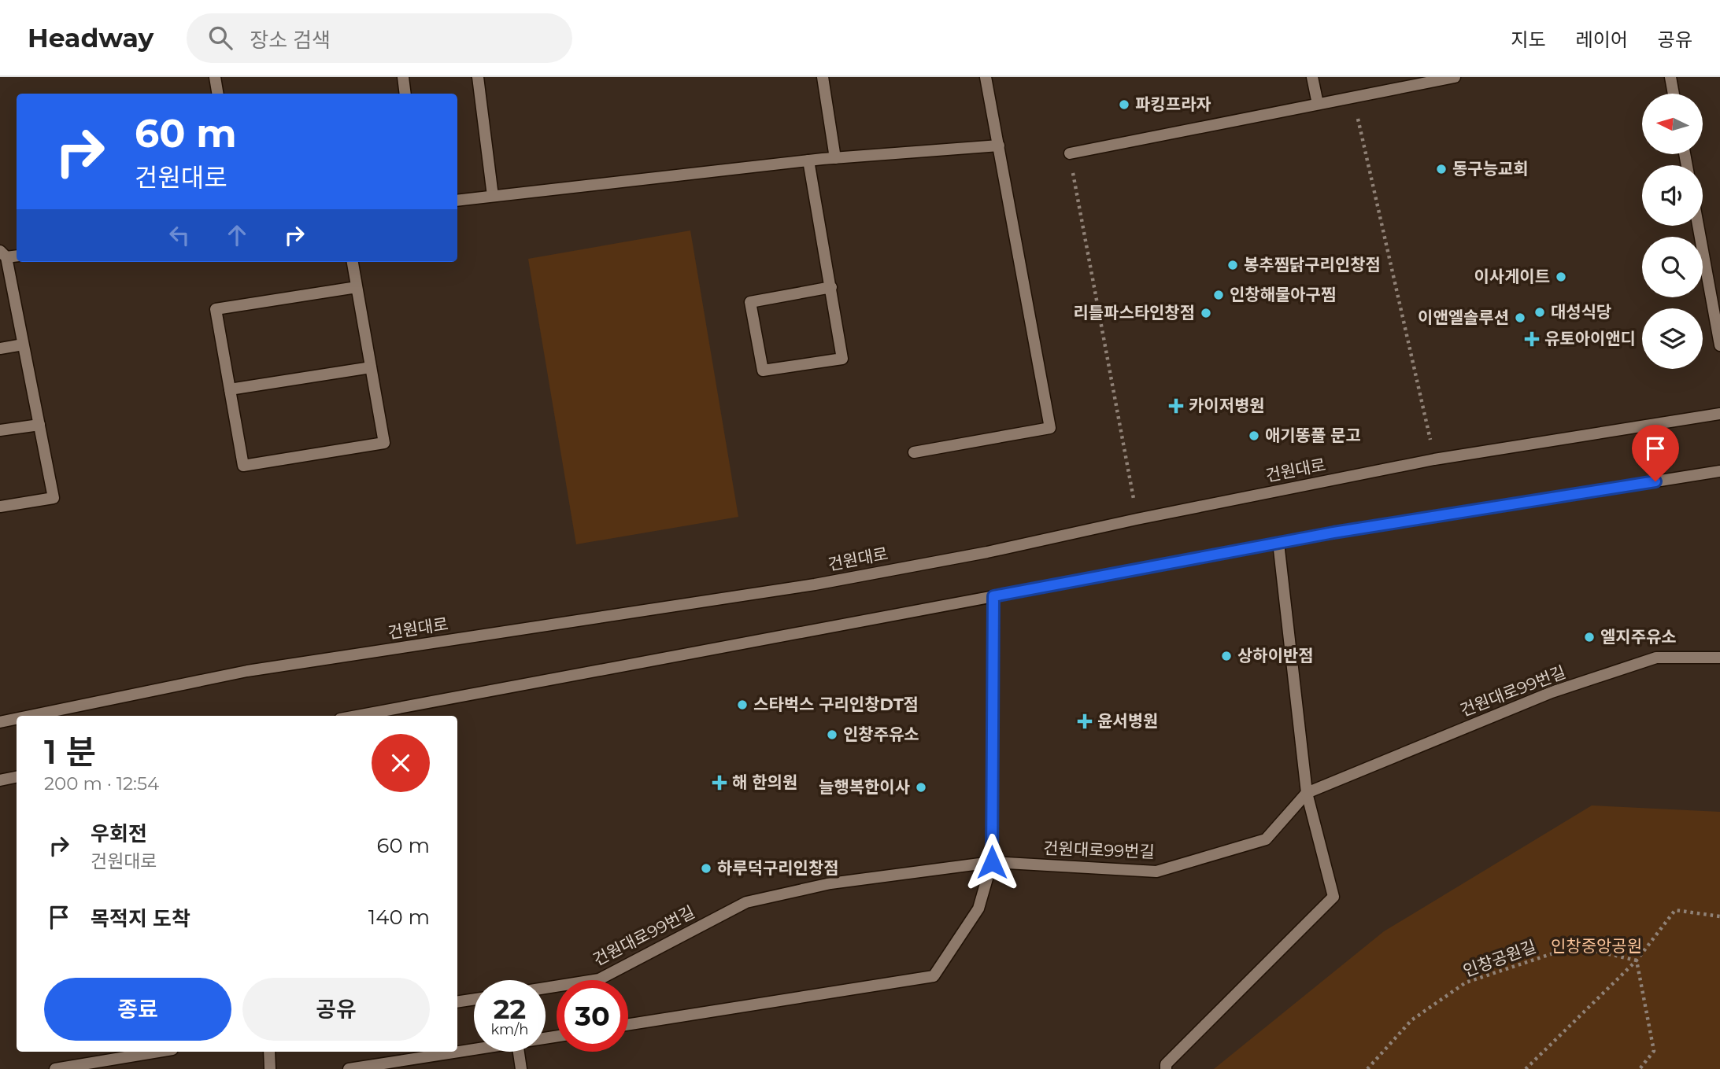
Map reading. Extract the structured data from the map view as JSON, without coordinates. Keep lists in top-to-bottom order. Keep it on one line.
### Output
{"streets":{"street":["건원대로","건원대로99번길"],"path":["인창공원길"]},"parks":["인창중앙공원"],"places":{"other":["파킹프라자","동구능교회","봉추찜닭구리인창점","이사게이트","인창해물아구찜","대성식당","리틀파스타인창점","이앤엘솔루션","애기똥풀 문고","엘지주유소","상하이반점","스타벅스 구리인창DT점","인창주유소","늘행복한이사","하루덕구리인창점"],"health":["유토아이앤디","카이저병원","윤서병원","해 한의원"]},"north":"left","page":{"header":"Headway","search":"장소 검색","nav":["지도","레이어","공유"],"turn":["60 m","건원대로"],"heading":["1 분","200 m · 12:54"],"list":[{"name":"우회전","note":"건원대로","value":"60 m"},{"name":"목적지 도착","value":"140 m"}],"buttons":["종료","공유"],"speed":"22 km/h","limit":"30"}}
